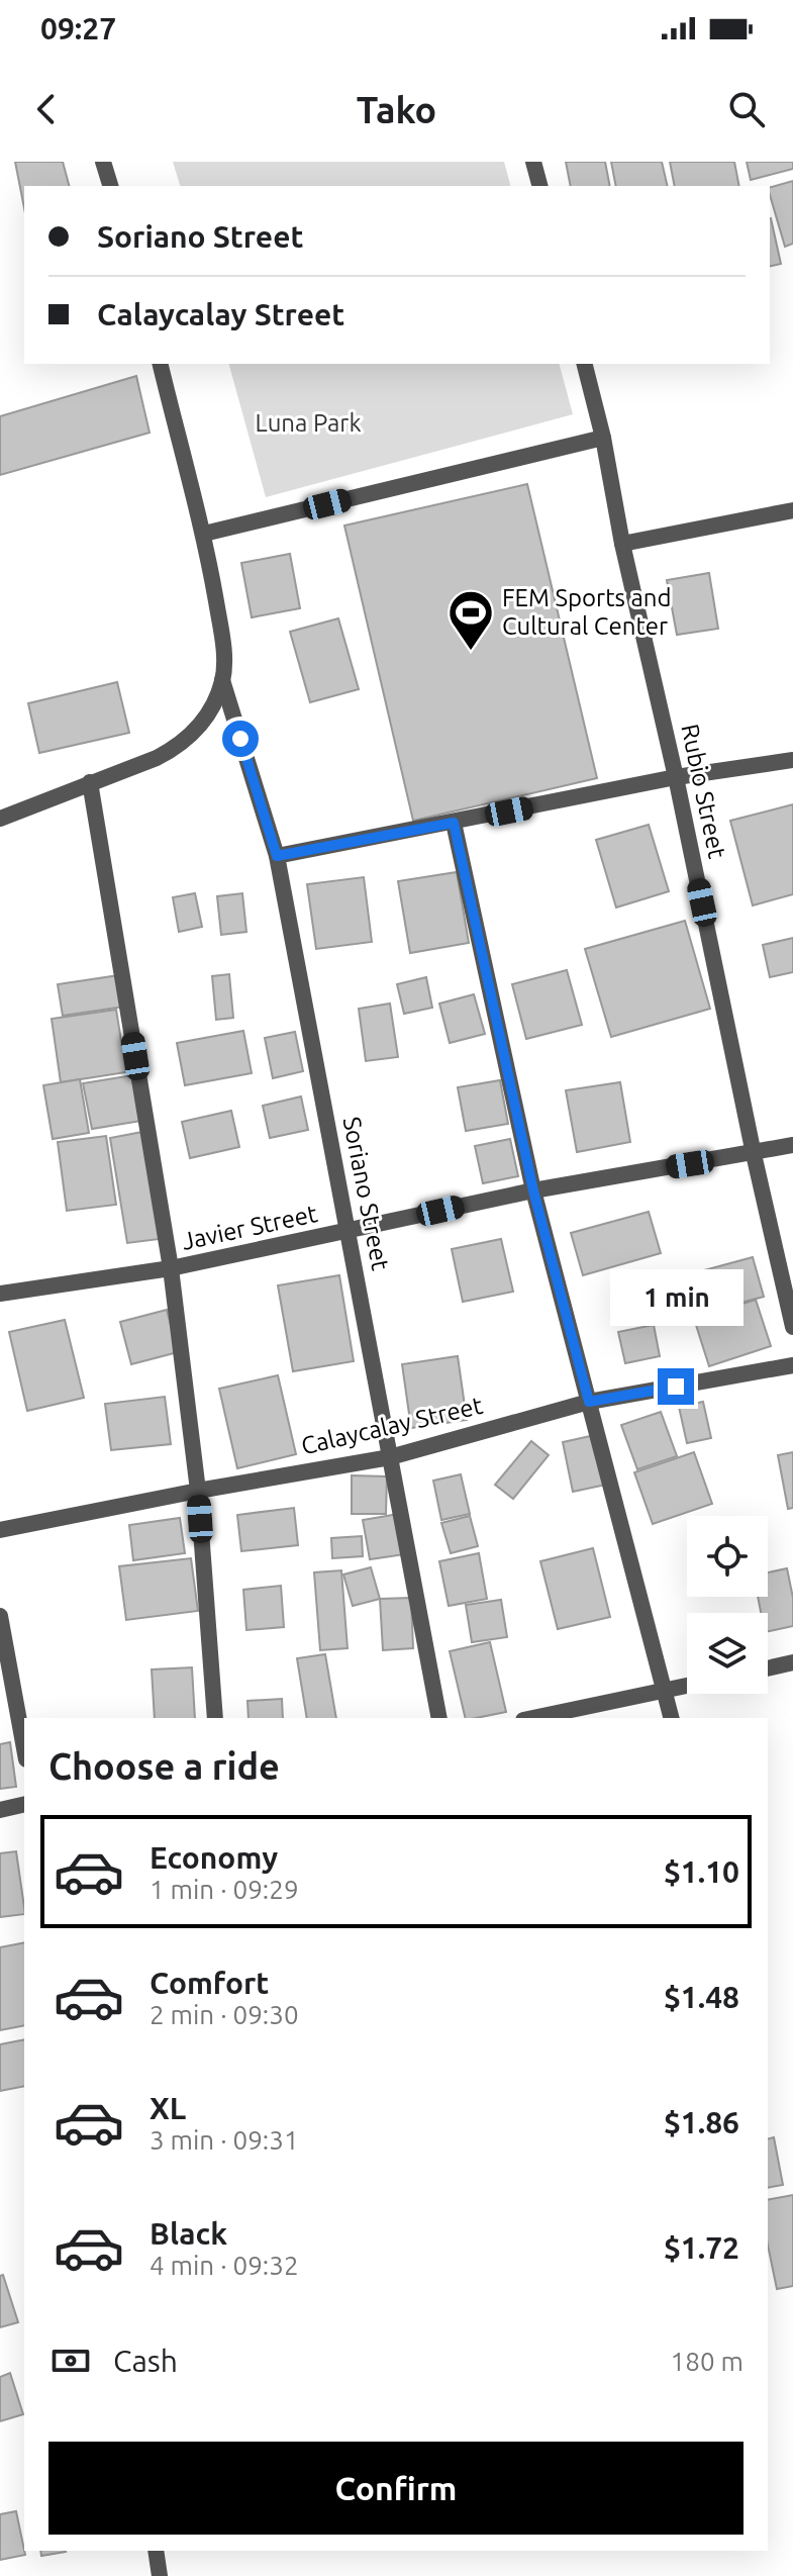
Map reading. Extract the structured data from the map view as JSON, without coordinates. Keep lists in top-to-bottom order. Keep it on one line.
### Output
{"streets":{"street":["Rubio Street","Soriano Street","Javier Street","Calaycalay Street"]},"crossings":[["Rubio Street","Javier Street"],["Soriano Street","Javier Street"],["Soriano Street","Calaycalay Street"]],"parks":["Luna Park"],"places":{"sports":["FEM Sports and Cultural Center"]},"page":{"status":"09:27","header":"Tako","banner":["Soriano Street","Calaycalay Street"],"bubble":"1 min","heading":"Choose a ride","list":[{"name":"Economy","note":"1 min · 09:29","value":"$1.10"},{"name":"Comfort","note":"2 min · 09:30","value":"$1.48"},{"name":"XL","note":"3 min · 09:31","value":"$1.86"},{"name":"Black","note":"4 min · 09:32","value":"$1.72"}],"pay":["Cash","180 m"],"buttons":"Confirm"}}
